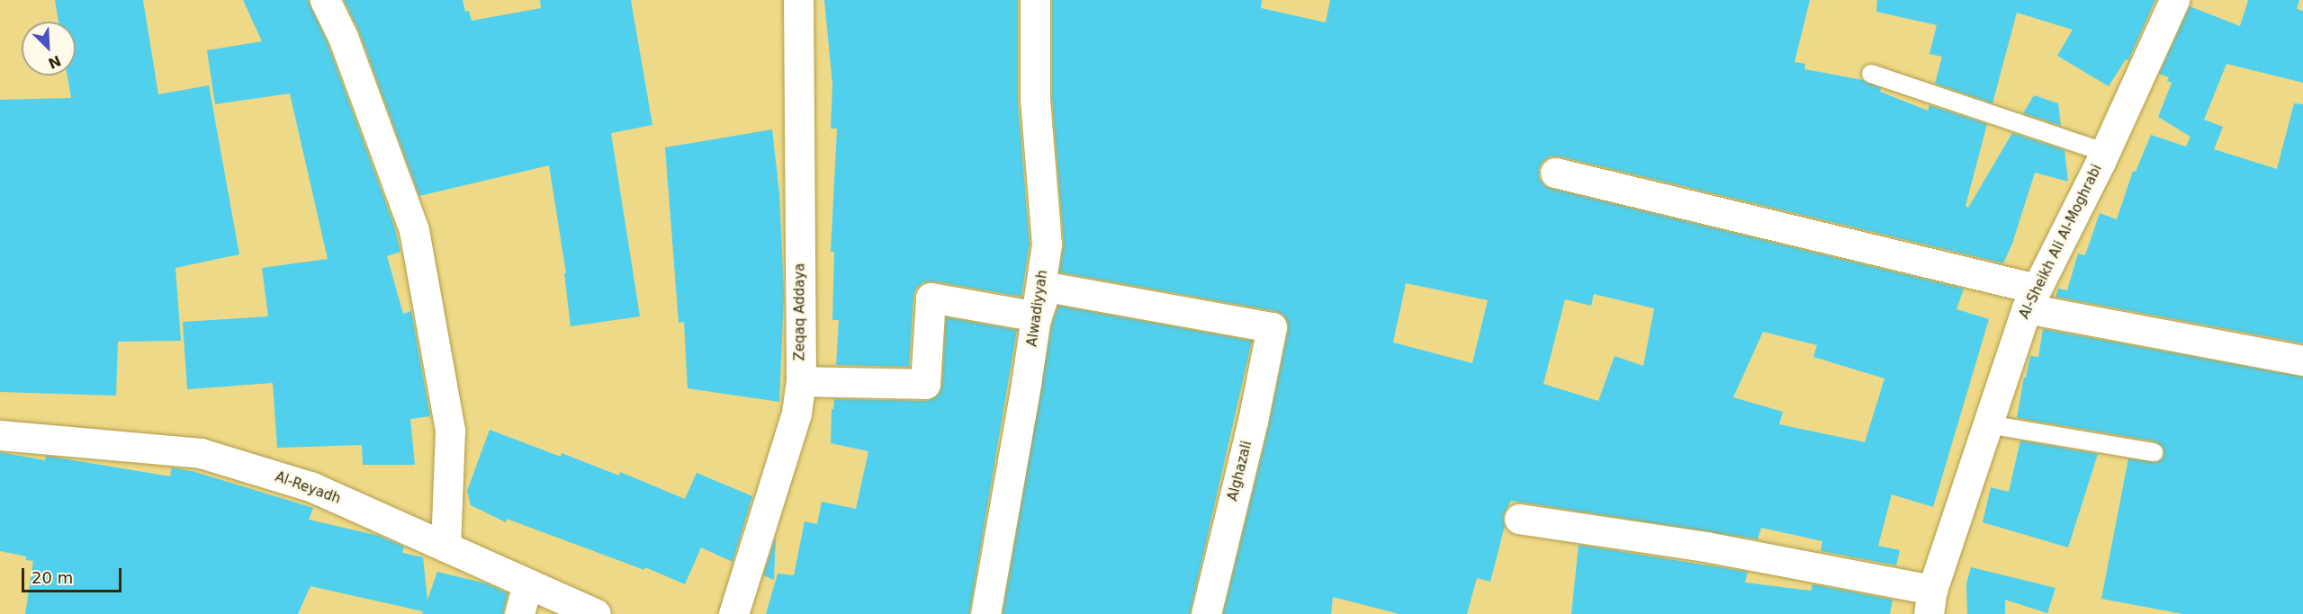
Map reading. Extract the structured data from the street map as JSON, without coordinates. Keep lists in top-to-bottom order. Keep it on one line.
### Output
{"streets":{"street":["Al-Sheikh Ali Al-Moghrabi","Alwadiyyah","Zeqaq Addaya","Alghazali","Al-Reyadh"]},"crossings":[["Alwadiyyah","Alghazali"]],"scale_bar":"20 m","north":"bottom right"}
